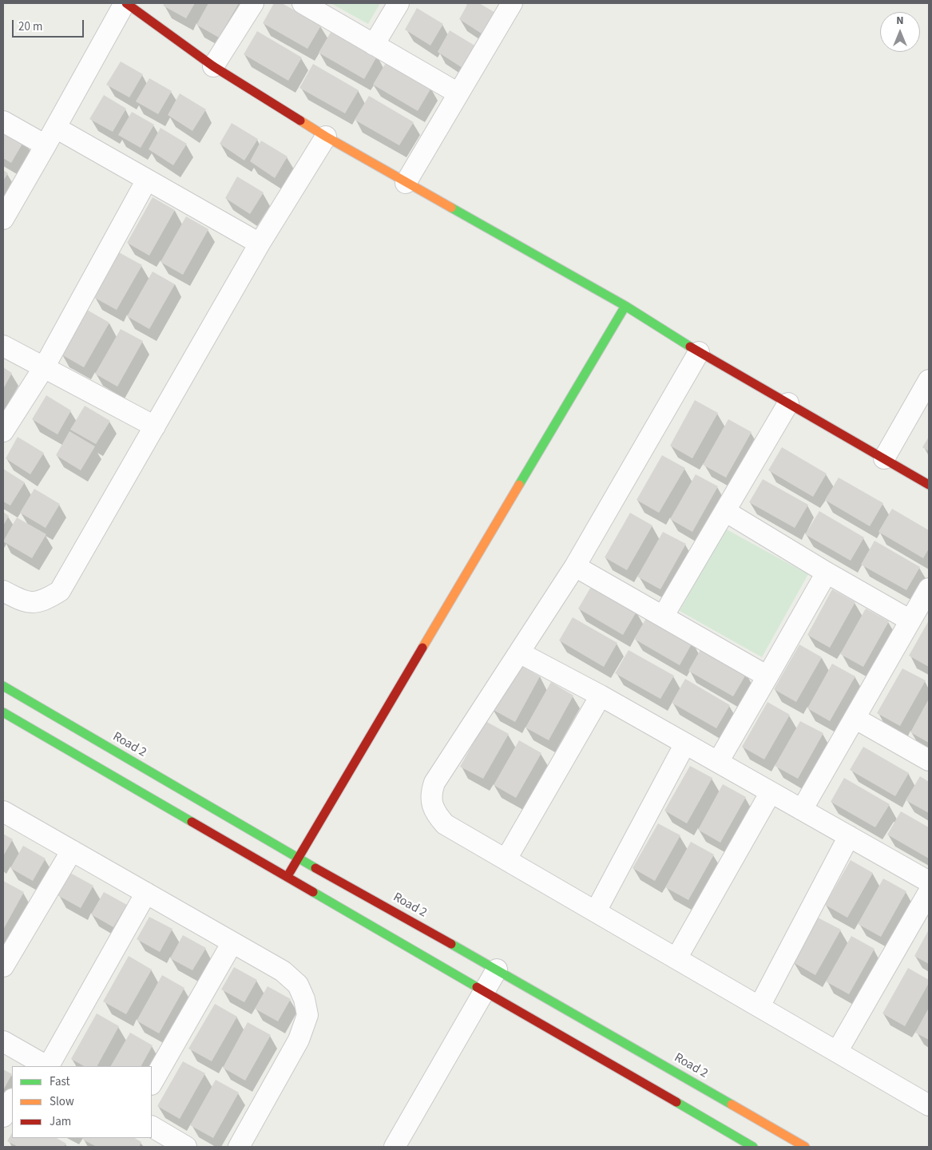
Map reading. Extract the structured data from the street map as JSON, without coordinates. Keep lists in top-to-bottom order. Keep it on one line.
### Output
{"streets":{"street":["Road 2"]},"legend":["Fast","Slow","Jam"],"scale_bar":"20 m","north":"top"}
